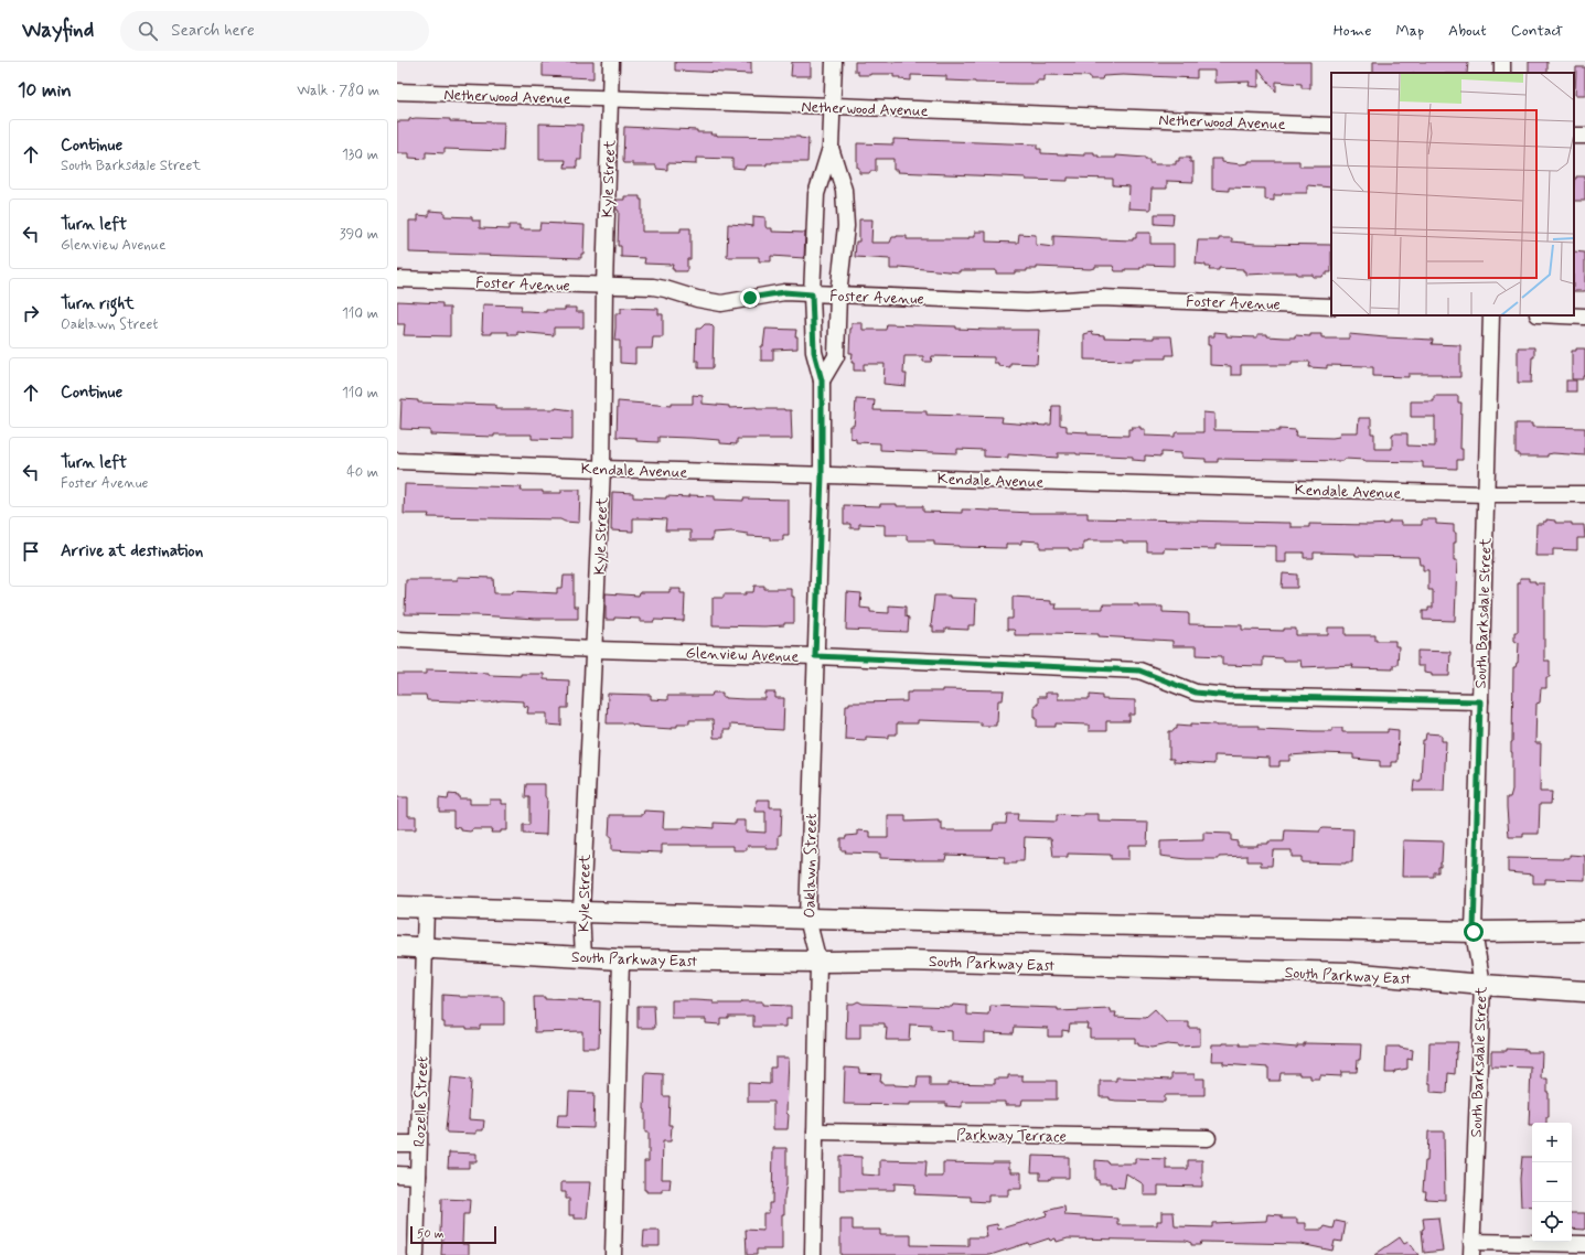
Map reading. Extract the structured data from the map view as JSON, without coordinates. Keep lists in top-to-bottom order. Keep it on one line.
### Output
{"streets":{"main road":["South Parkway East"],"street":["Netherwood Avenue","Kyle Street","Foster Avenue","Kendale Avenue","South Barksdale Street","Glenview Avenue","Oaklawn Street","Rozelle Street","Parkway Terrace"]},"crossings":[["Netherwood Avenue","Kyle Street"],["Kyle Street","Foster Avenue"],["Kyle Street","Kendale Avenue"],["Kyle Street","Glenview Avenue"],["Kyle Street","South Parkway East"],["Foster Avenue","Oaklawn Street"],["Kendale Avenue","South Barksdale Street"],["Kendale Avenue","Oaklawn Street"],["South Barksdale Street","Glenview Avenue"],["South Barksdale Street","South Parkway East"],["Glenview Avenue","Oaklawn Street"],["Oaklawn Street","South Parkway East"],["Oaklawn Street","Parkway Terrace"],["South Parkway East","Rozelle Street"]],"scale_bar":"50 m","page":{"header":"Wayfind","search":"Search here","nav":["Home","Map","About","Contact"],"heading":["10 min","Walk · 780 m"],"list":[["Continue","South Barksdale Street","130 m"],["Turn left","Glenview Avenue","390 m"],["Turn right","Oaklawn Street","110 m"],["Continue","110 m"],["Turn left","Foster Avenue","40 m"],"Arrive at destination"],"map_buttons":["+","−"],"scale":"50 m"}}
